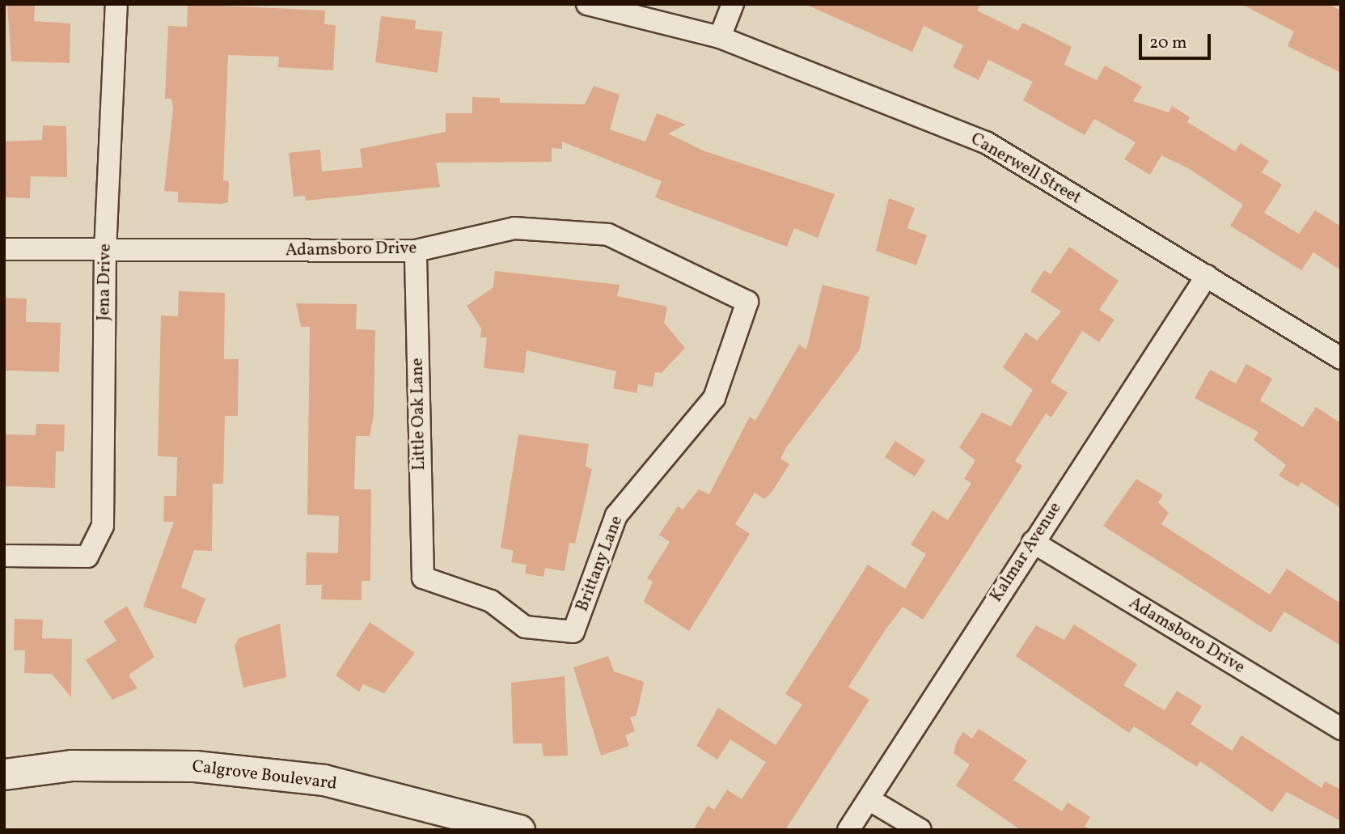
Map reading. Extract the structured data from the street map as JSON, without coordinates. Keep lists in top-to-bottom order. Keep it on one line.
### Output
{"streets":{"street":["Canerwell Street","Adamsboro Drive","Jena Drive","Little Oak Lane","Kalmar Avenue","Brittany Lane","Calgrove Boulevard"]},"crossings":[["Canerwell Street","Kalmar Avenue"],["Adamsboro Drive","Jena Drive"],["Adamsboro Drive","Little Oak Lane"],["Adamsboro Drive","Kalmar Avenue"],["Adamsboro Drive","Brittany Lane"],["Little Oak Lane","Brittany Lane"]],"scale_bar":"20 m"}
